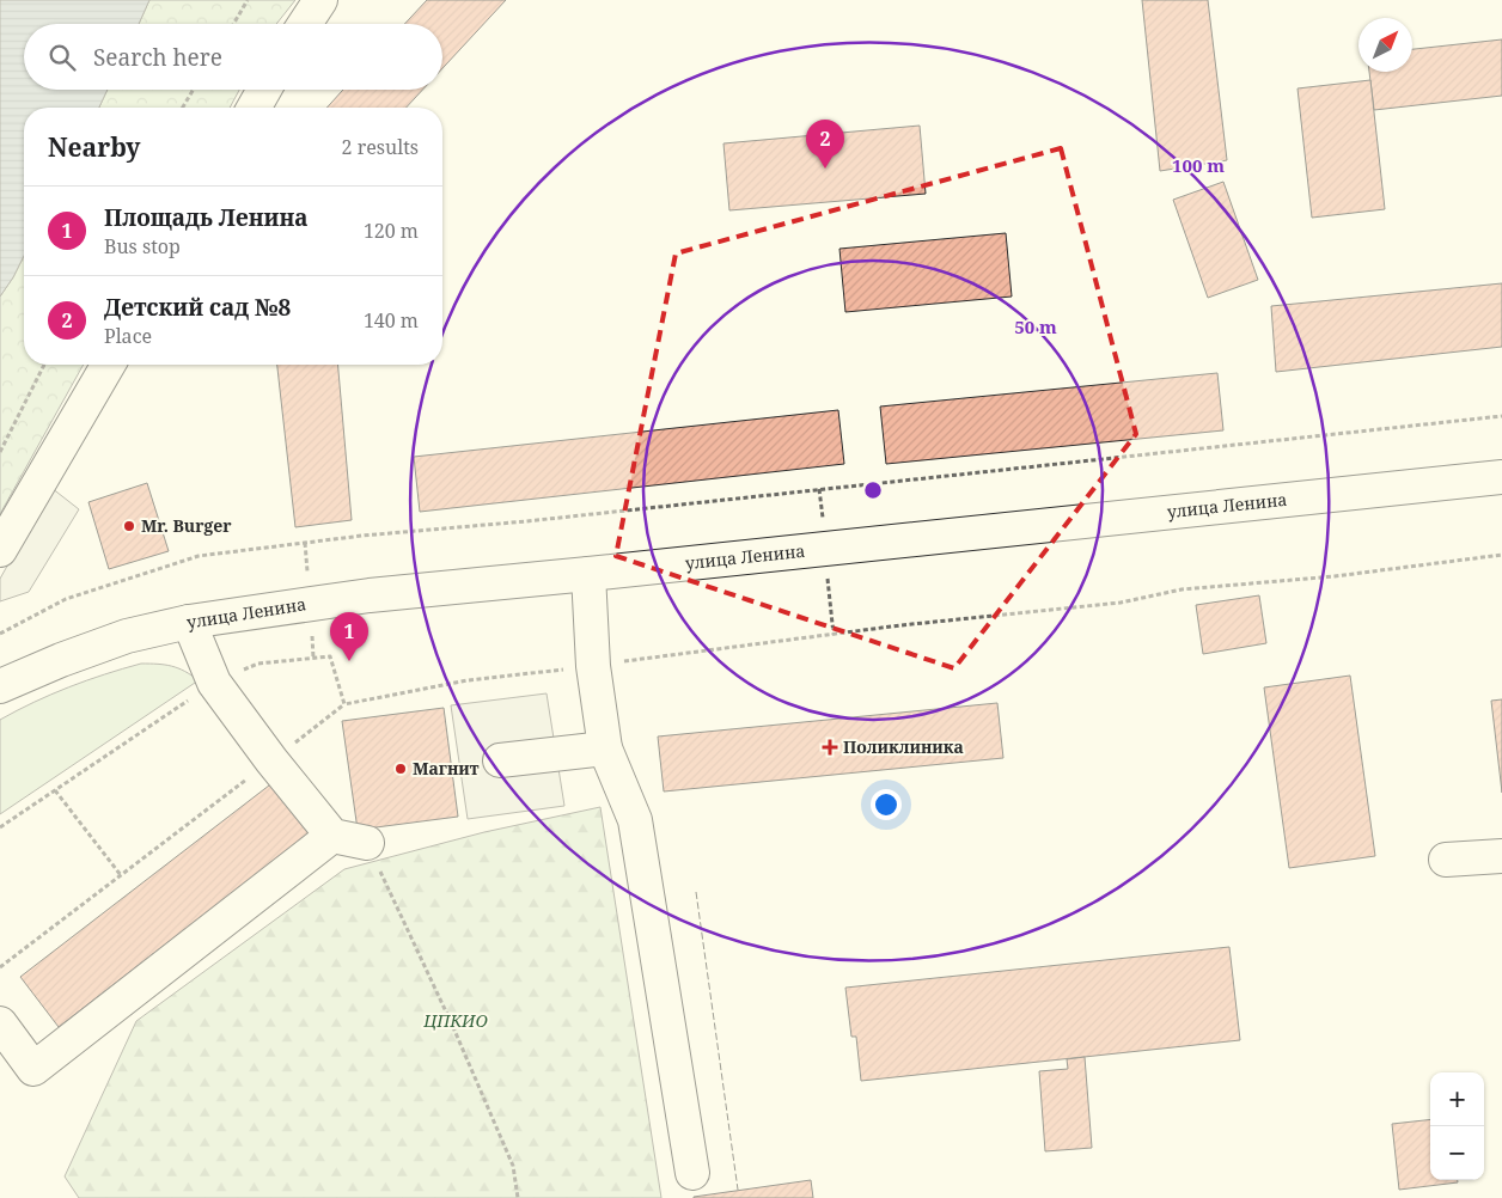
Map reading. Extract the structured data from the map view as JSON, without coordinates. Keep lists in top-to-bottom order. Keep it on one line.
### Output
{"streets":{"street":["улица Ленина"]},"parks":["ЦПКИО"],"places":{"other":["Mr. Burger","Магнит"],"health":["Поликлиника"]},"north":"top right","page":{"search":"Search here","heading":["Nearby","2 results"],"pins":["2","1"],"list":[{"mark":"1","name":"Площадь Ленина","note":"Bus stop","value":"120 m"},{"mark":"2","name":"Детский сад №8","note":"Place","value":"140 m"}],"map_buttons":["+","−"]},"rings":["100 m","50 m"]}
